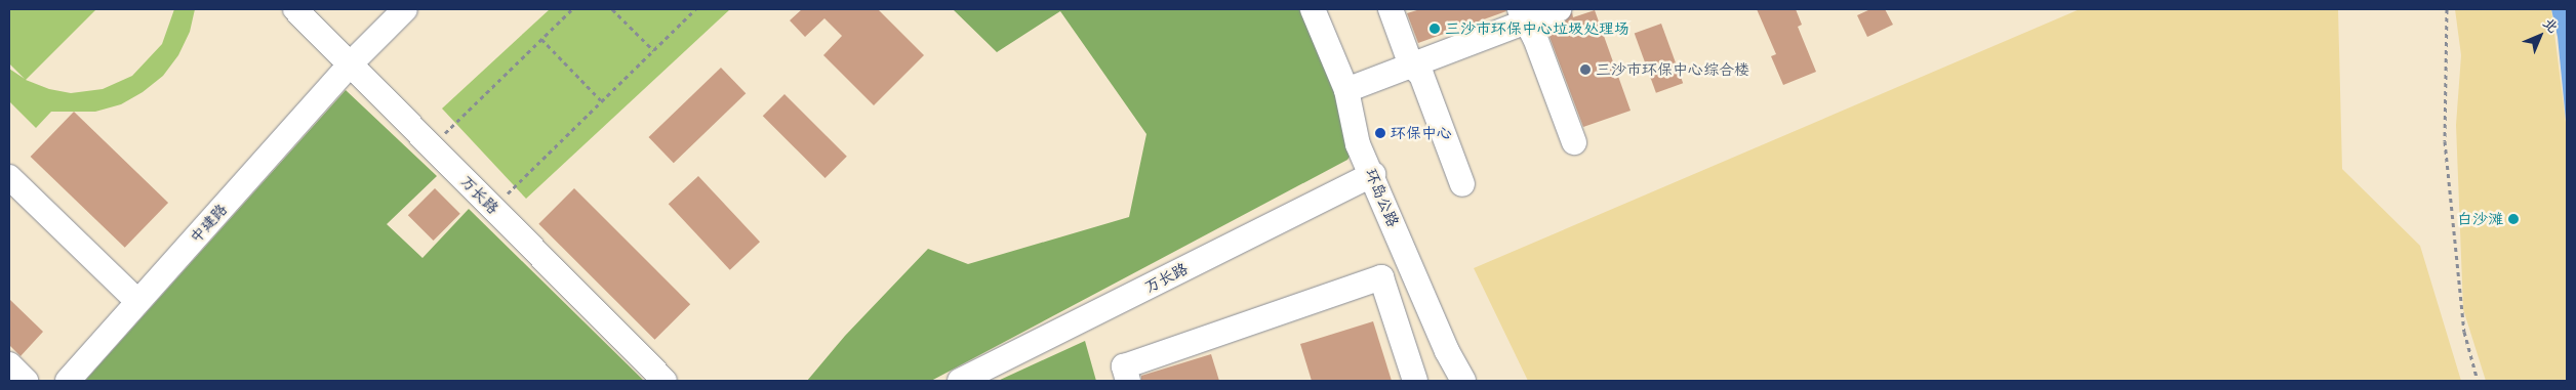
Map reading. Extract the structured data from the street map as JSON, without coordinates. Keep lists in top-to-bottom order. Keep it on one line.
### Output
{"streets":{"street":["万长路","环岛公路","中建路"]},"crossings":[["万长路","环岛公路"],["万长路","中建路"]],"places":["三沙市环保中心垃圾处理场","三沙市环保中心综合楼","环保中心","白沙滩"],"north":"top right"}
